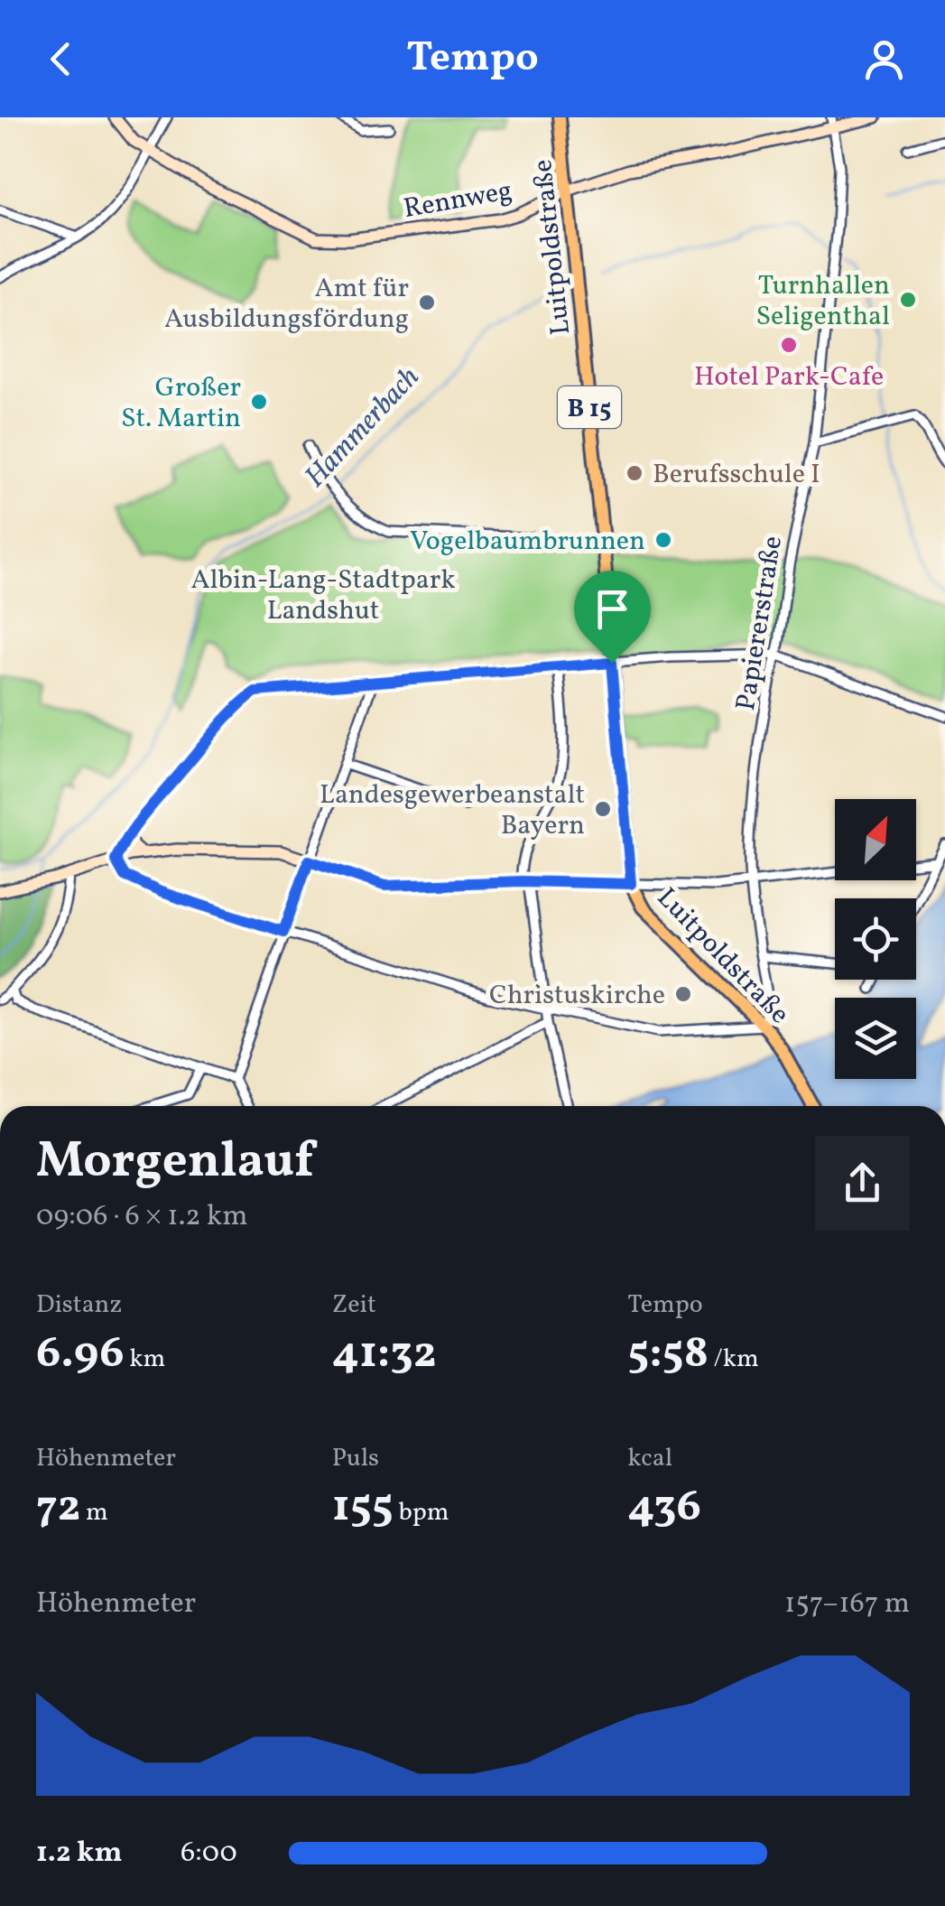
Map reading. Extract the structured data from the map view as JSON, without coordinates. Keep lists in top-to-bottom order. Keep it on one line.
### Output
{"streets":{"main road":["Luitpoldstraße","B 15"],"street":["Rennweg","Papiererstraße"]},"crossings":[["Rennweg","Luitpoldstraße"],["Rennweg","Papiererstraße"],["Luitpoldstraße","Papiererstraße"]],"water":["Hammerbach"],"parks":["Albin-Lang-Stadtpark Landshut"],"places":["Turnhallen Seligenthal","Amt für Ausbildungsfördung","Hotel Park-Cafe","Großer St. Martin","Berufsschule I","Vogelbaumbrunnen","Landesgewerbeanstalt Bayern","Christuskirche"],"north":"top right","page":{"header":"Tempo","heading":["Morgenlauf","09:06 · 6 × 1.2 km"],"stats":[["Distanz","6.96 km"],["Zeit","41:32"],["Tempo","5:58 /km"],["Höhenmeter","72 m"],["Puls","155 bpm"],["kcal","436"]],"chart":["Höhenmeter","157–167 m"],"list":[{"name":"1.2 km","note":"6:00"}]}}
